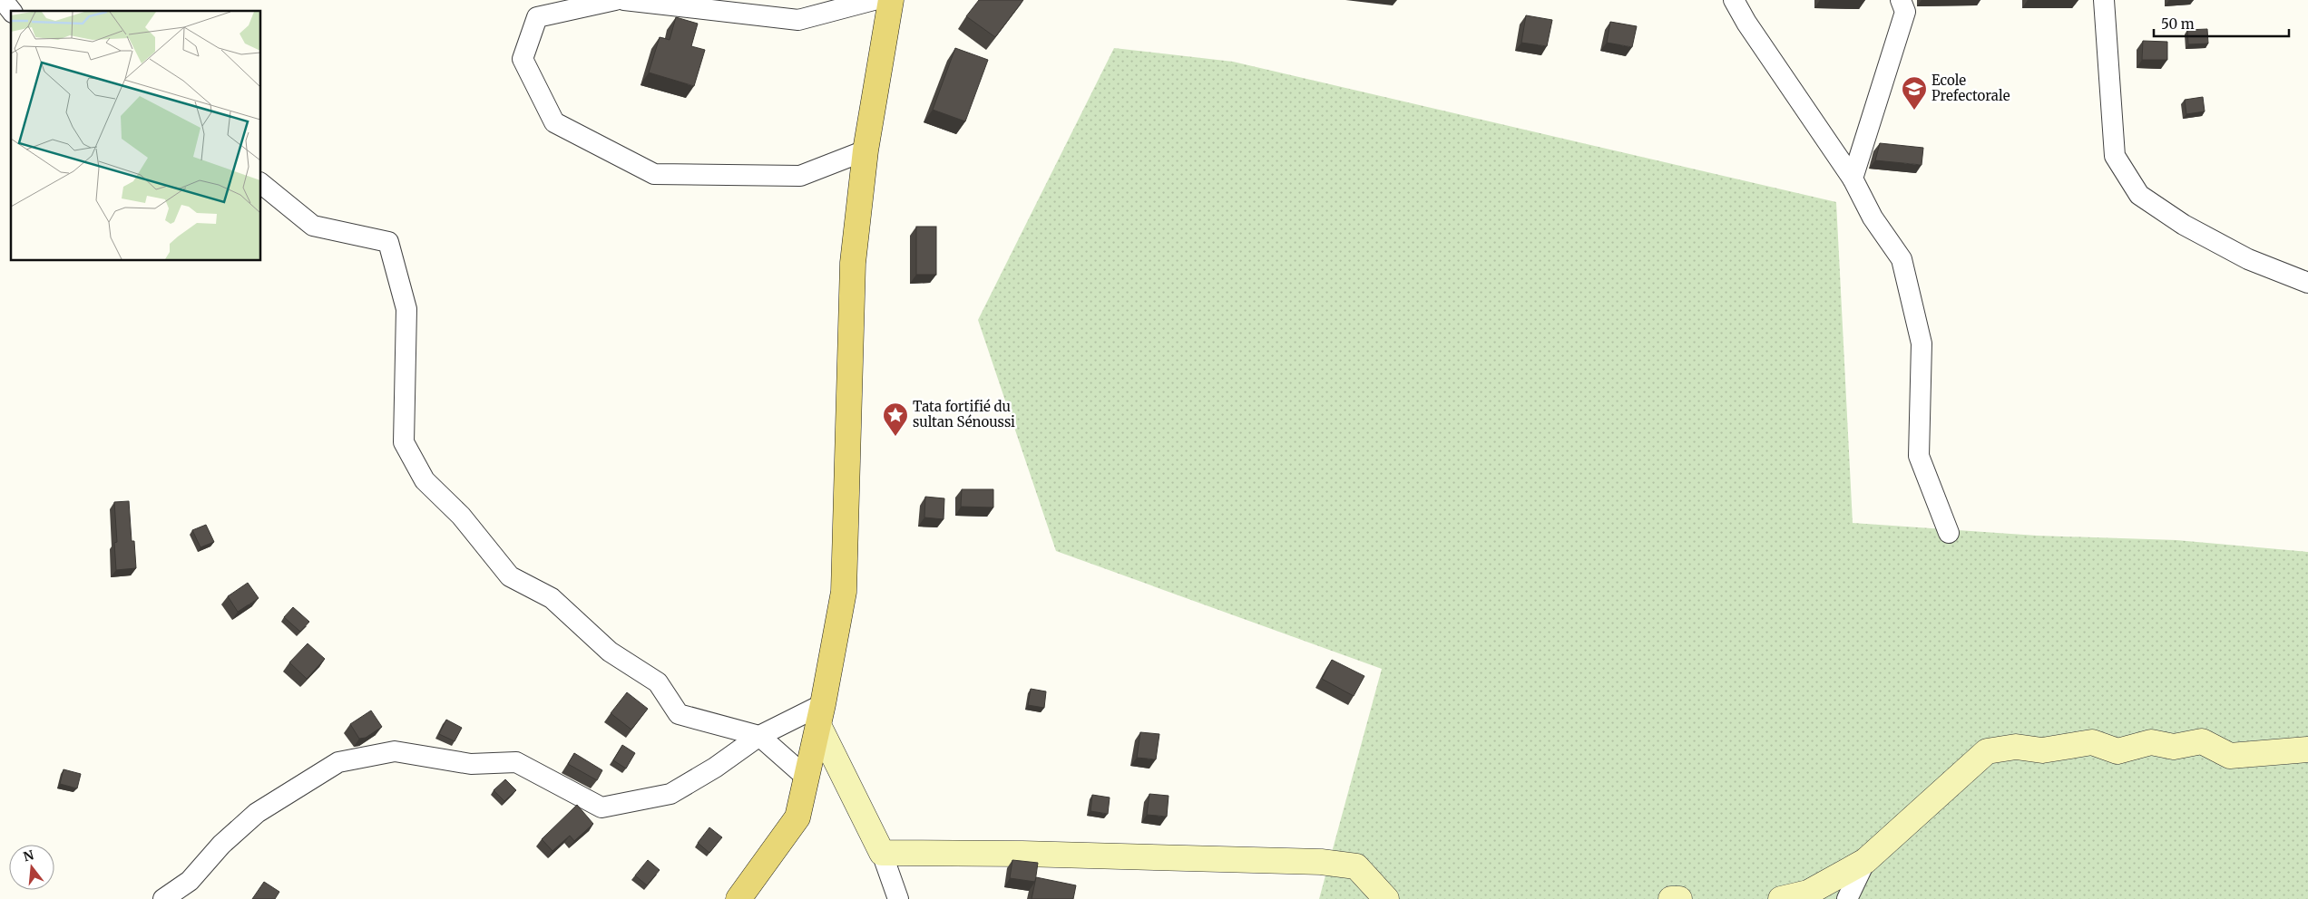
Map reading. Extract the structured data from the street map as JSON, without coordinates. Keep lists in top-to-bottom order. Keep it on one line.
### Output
{"places":{"school or university":["Ecole Prefectorale"],"place":["Tata fortifié du sultan Sénoussi"]},"scale_bar":"50 m","north":"top"}
